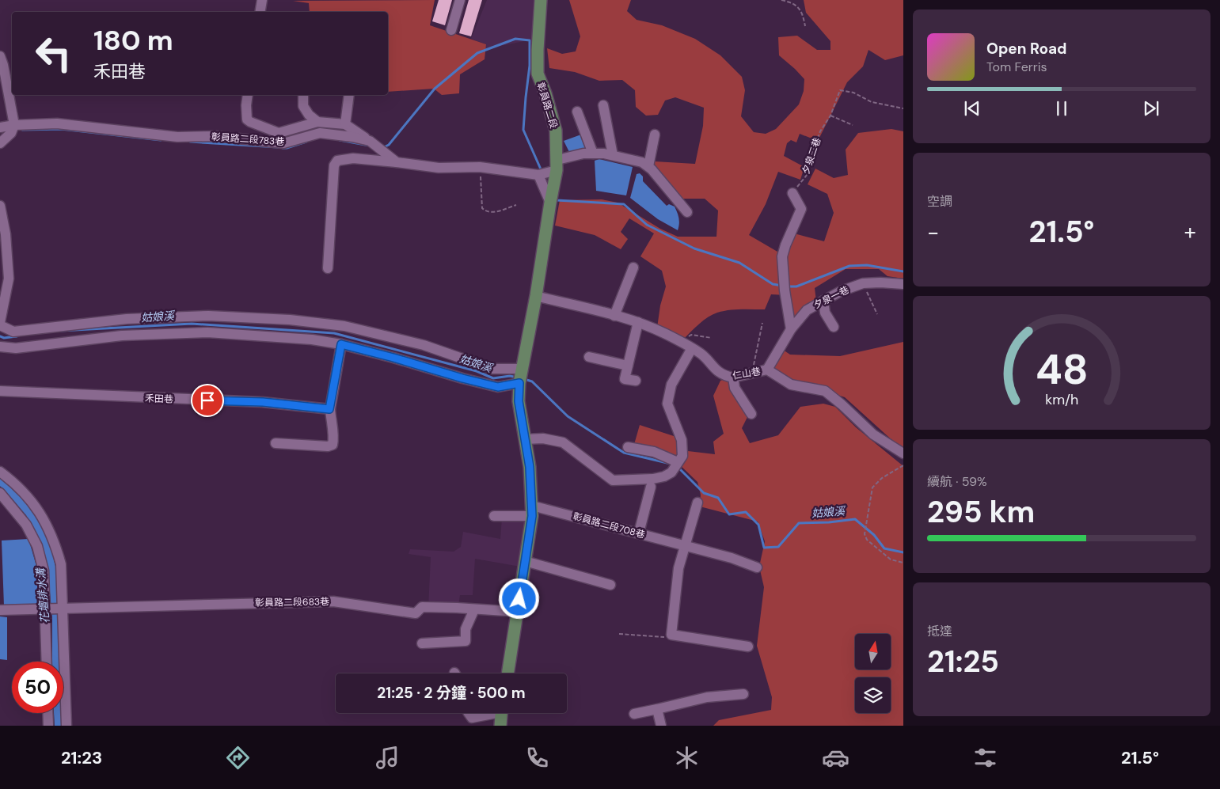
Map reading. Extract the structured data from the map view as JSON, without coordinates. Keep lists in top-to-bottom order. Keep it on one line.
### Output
{"streets":{"main road":["彰員路二段"],"street":["彰員路二段783巷","夕泉一巷","仁山巷","禾田巷","彰員路二段708巷","彰員路二段683巷"],"path":["夕泉二巷"]},"crossings":[["彰員路二段","仁山巷"],["夕泉一巷","仁山巷"]],"water":["姑娘溪","花壇排水溝"],"north":"top","page":{"turn":["180 m","禾田巷"],"song":["Open Road","Tom Ferris"],"tile":["空調",["續航 · 59%","295 km"],["抵達","21:25"]],"heat":["−","21.5°","+"],"limit":"50","trip":"21:25 · 2 分鐘 · 500 m","tabs":["21:23","21.5°"],"gauge":["48","km/h"]}}
